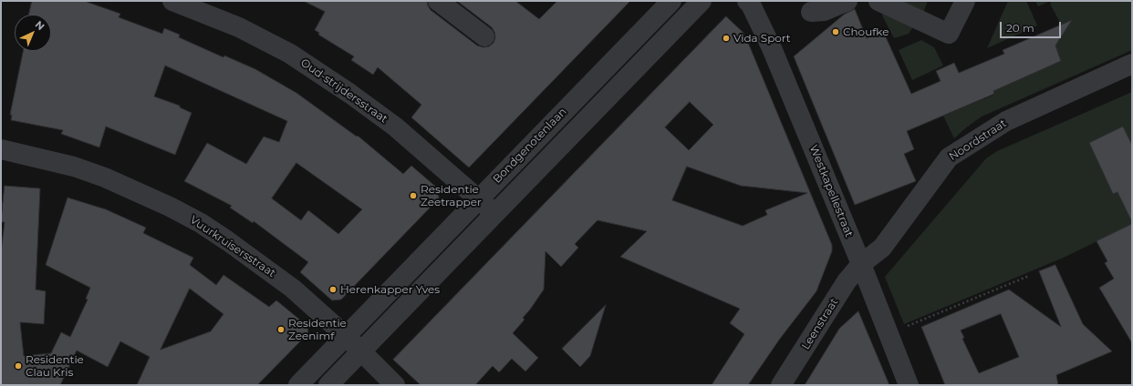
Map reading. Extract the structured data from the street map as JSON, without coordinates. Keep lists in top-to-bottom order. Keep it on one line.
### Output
{"streets":{"street":["Oud-strijdersstraat","Noordstraat","Bondgenotenlaan","Westkapellestraat","Vuurkruisersstraat","Leenstraat"]},"crossings":[["Oud-strijdersstraat","Bondgenotenlaan"],["Noordstraat","Westkapellestraat"],["Noordstraat","Leenstraat"],["Bondgenotenlaan","Vuurkruisersstraat"],["Westkapellestraat","Leenstraat"]],"places":["Choufke","Vida Sport","Residentie Zeetrapper","Herenkapper Yves","Residentie Zeenimf","Residentie Clau Kris"],"scale_bar":"20 m","north":"top right"}
